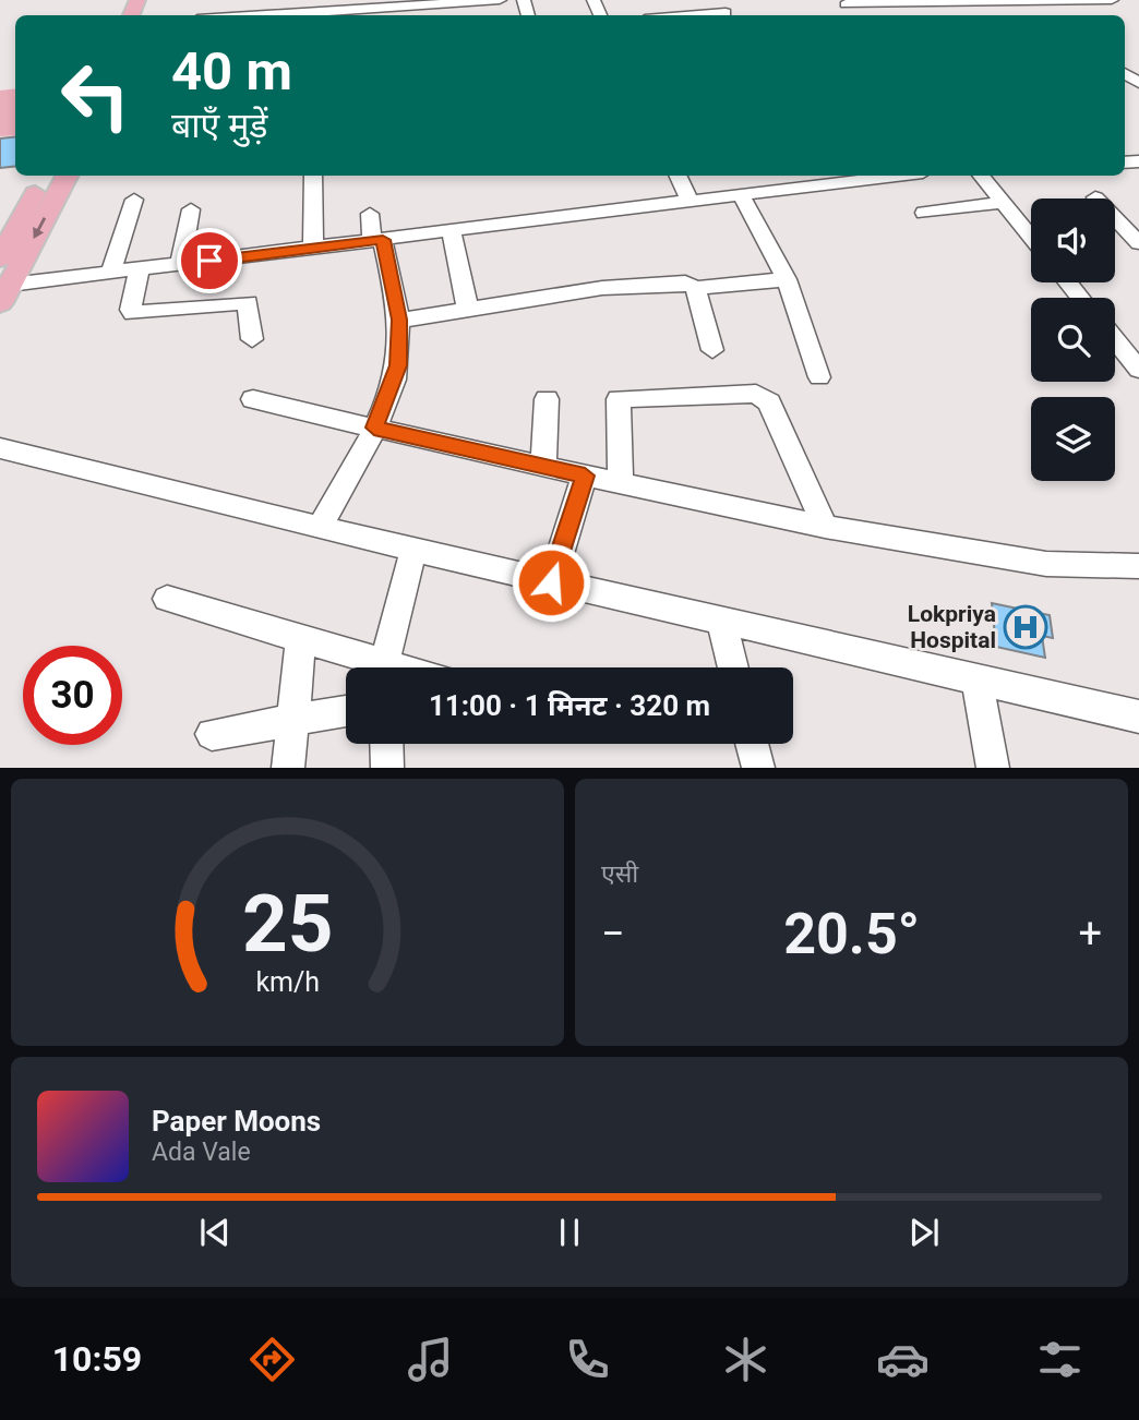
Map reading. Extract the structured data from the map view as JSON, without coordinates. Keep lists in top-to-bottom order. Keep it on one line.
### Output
{"places":{"hospital":["Lokpriya Hospital"]},"page":{"turn":["40 m","बाएँ मुड़ें"],"limit":"30","trip":"11:00 · 1 मिनट · 320 m","tile":"एसी","heat":["−","20.5°","+"],"song":["Paper Moons","Ada Vale"],"tabs":"10:59","gauge":["25","km/h"]}}
